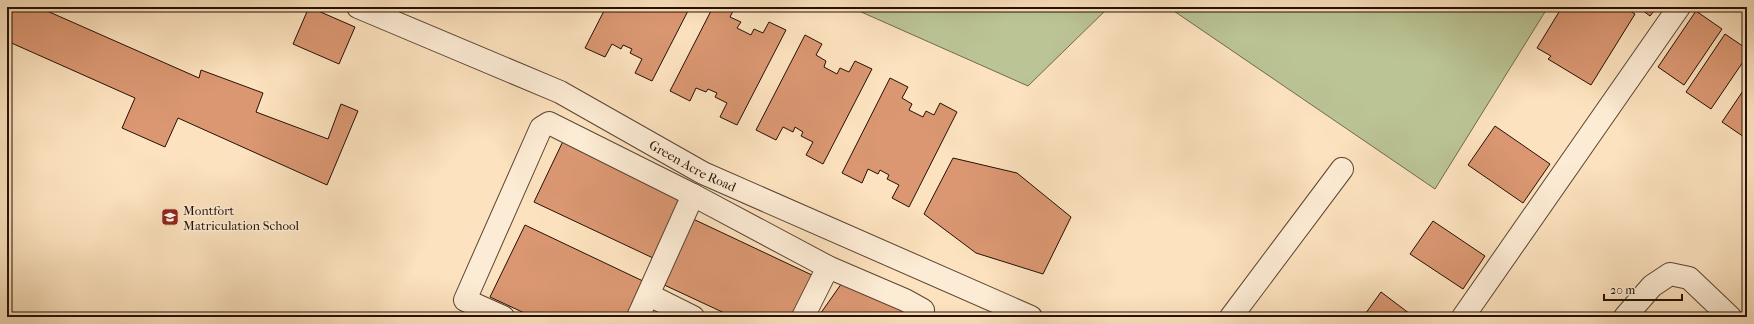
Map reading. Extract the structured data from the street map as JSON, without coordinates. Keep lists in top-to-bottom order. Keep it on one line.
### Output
{"streets":{"street":["Green Acre Road"]},"places":{"school or university":["Montfort Matriculation School"]},"scale_bar":"20 m"}
